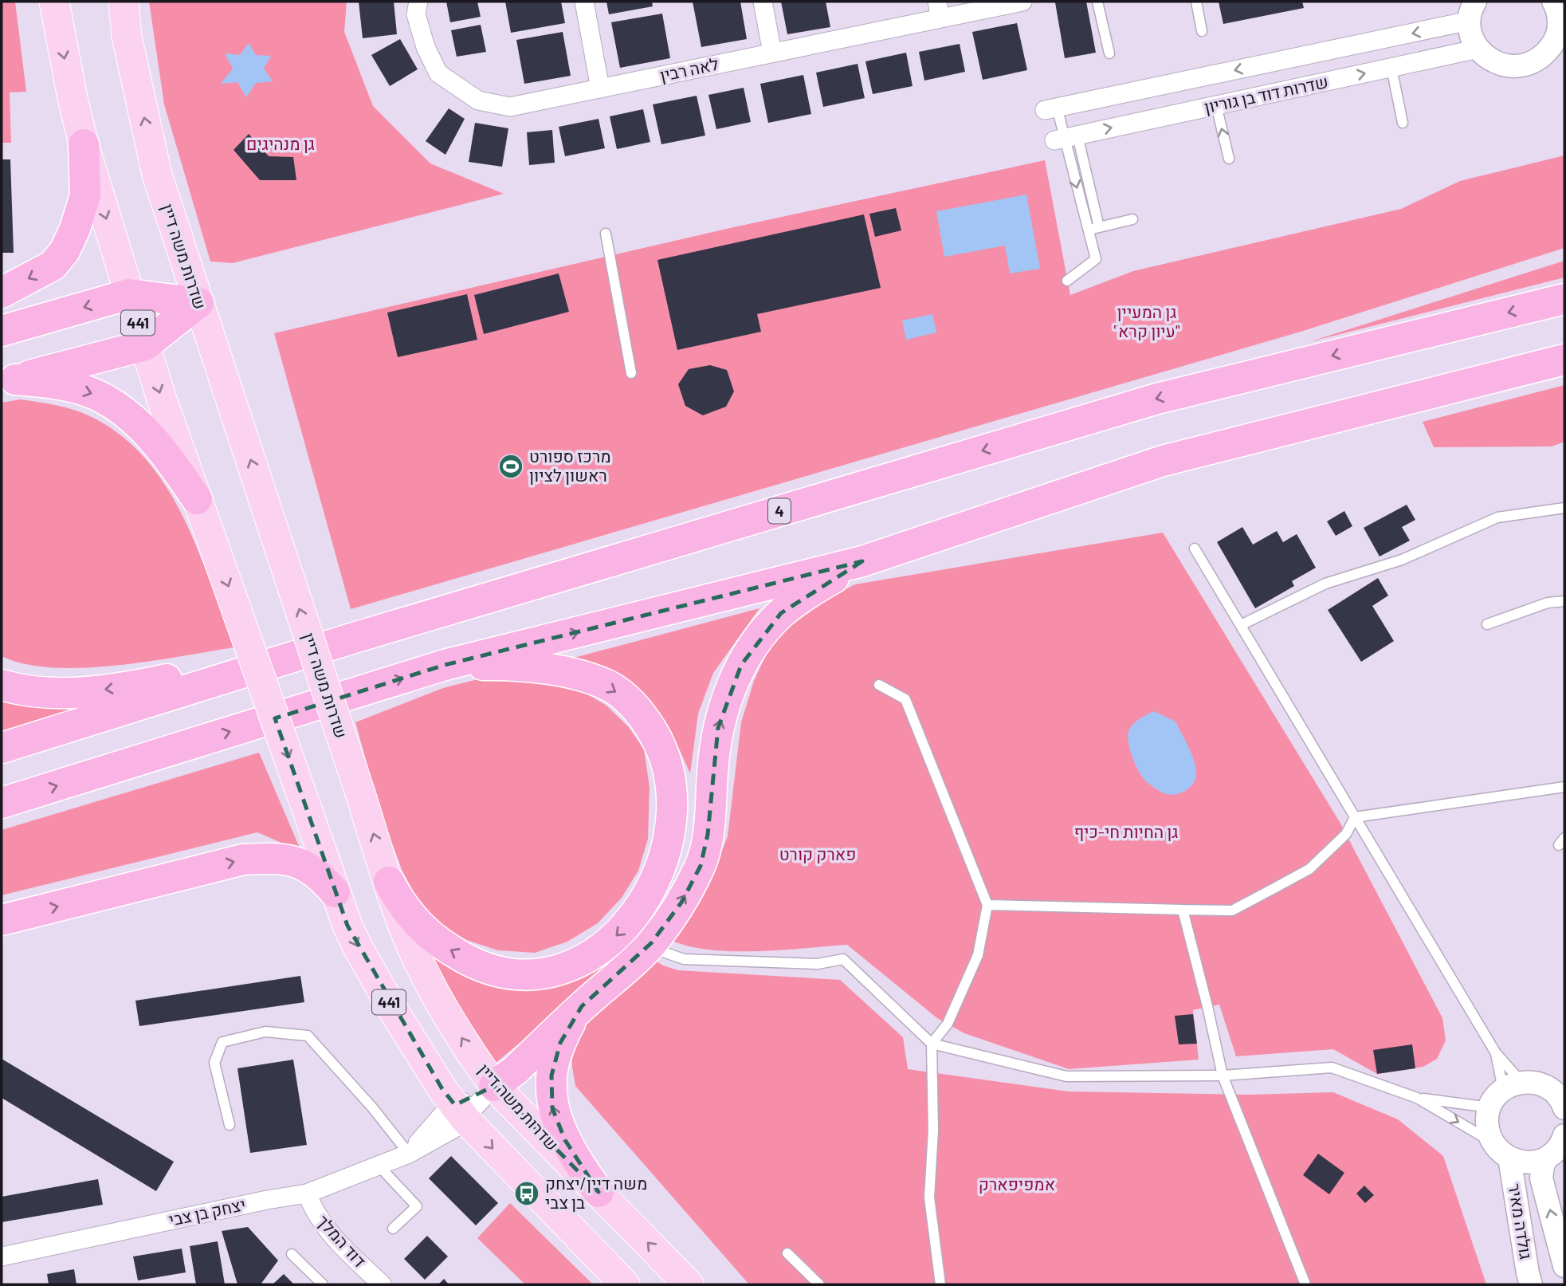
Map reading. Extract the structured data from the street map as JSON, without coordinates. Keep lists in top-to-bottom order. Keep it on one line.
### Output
{"streets":{"highway":["4"],"main road":["שדרות משה דיין","441"],"street":["לאה רבין","שדרות דוד בן גוריון","יצחק בן צבי","גולדה מאיר","דוד המלך"]},"crossings":[["שדרות משה דיין","יצחק בן צבי"],["441","יצחק בן צבי"],["יצחק בן צבי","דוד המלך"]],"parks":["גן מנהיגים","גן המעיין \"עיון קרא\"","גן החיות חי-כיף","פארק קורט","אמפיפארק"],"places":{"sports":["מרכז ספורט ראשון לציון"],"bus stop":["משה דיין/יצחק בן צבי"]}}
